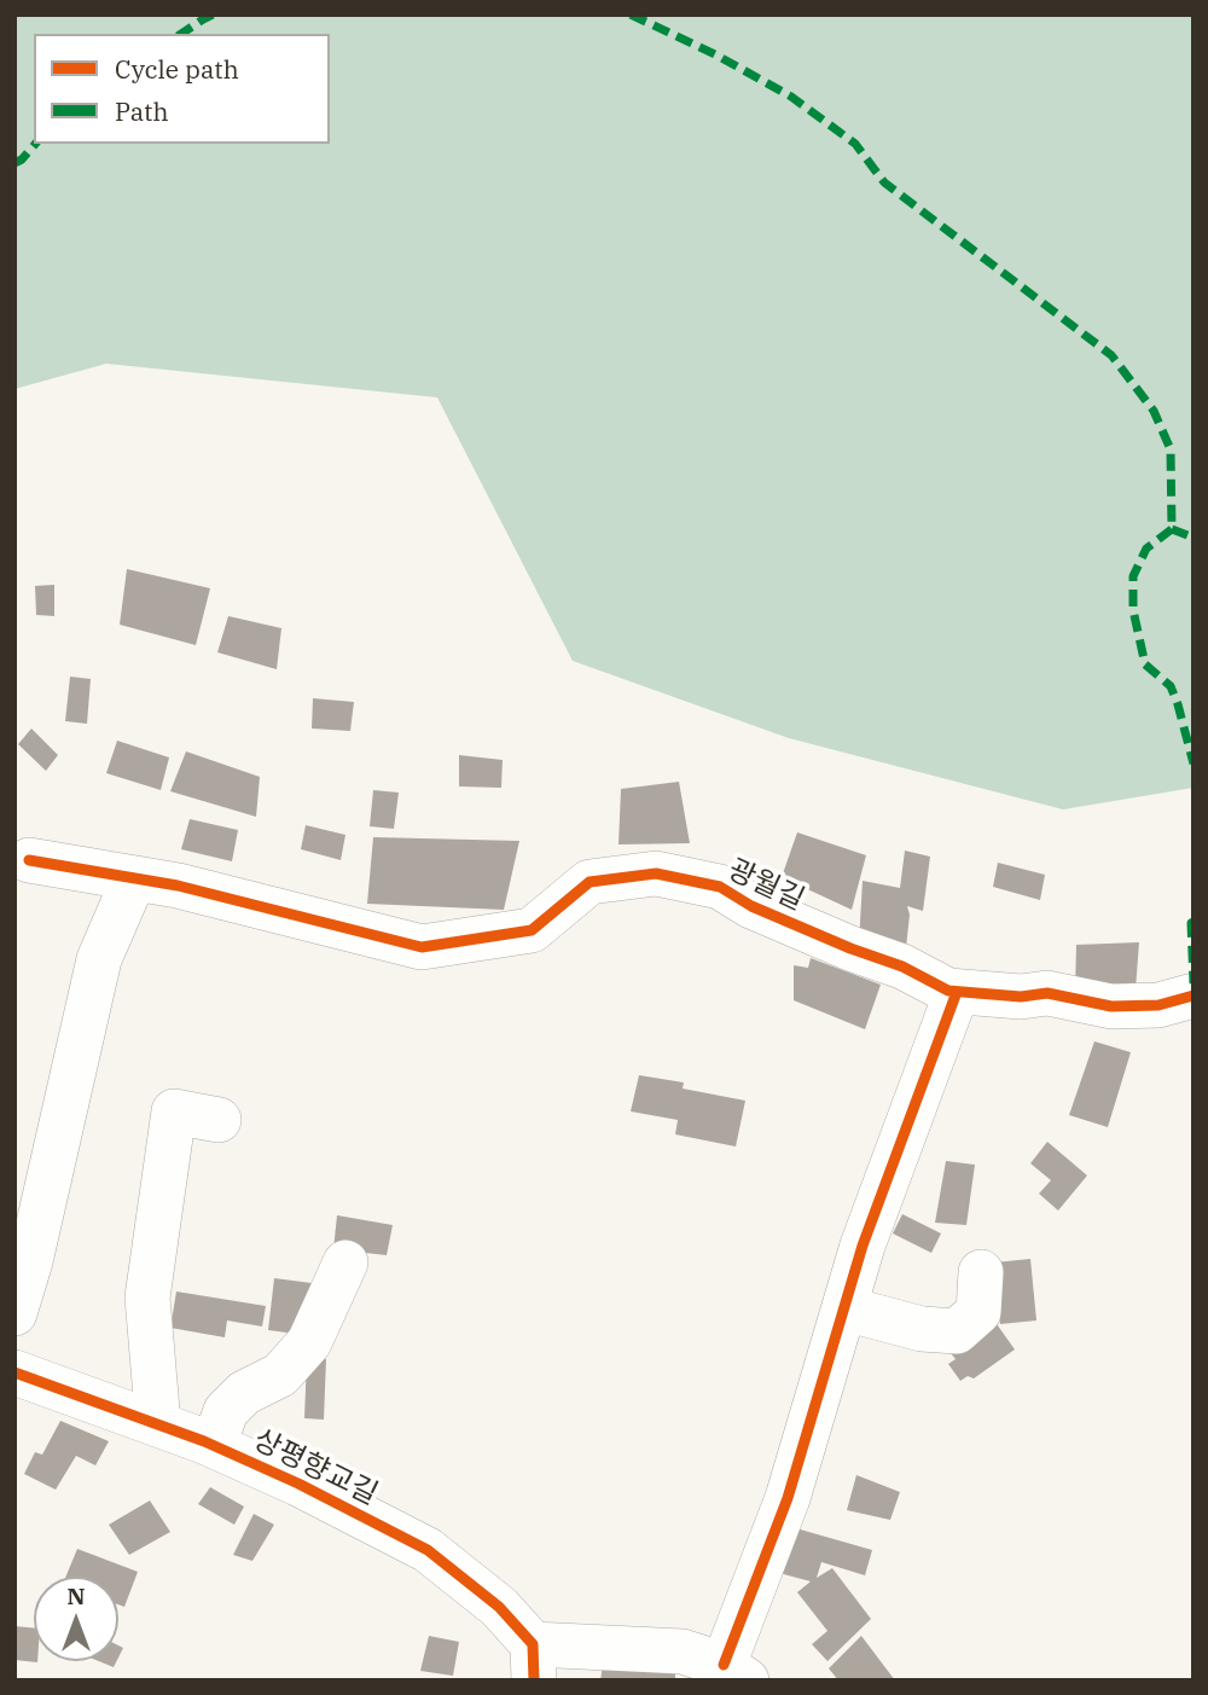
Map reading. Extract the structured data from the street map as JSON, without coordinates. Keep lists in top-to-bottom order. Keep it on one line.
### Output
{"streets":{"street":["광월길","상평향교길"]},"legend":["Cycle path","Path"],"north":"top"}
